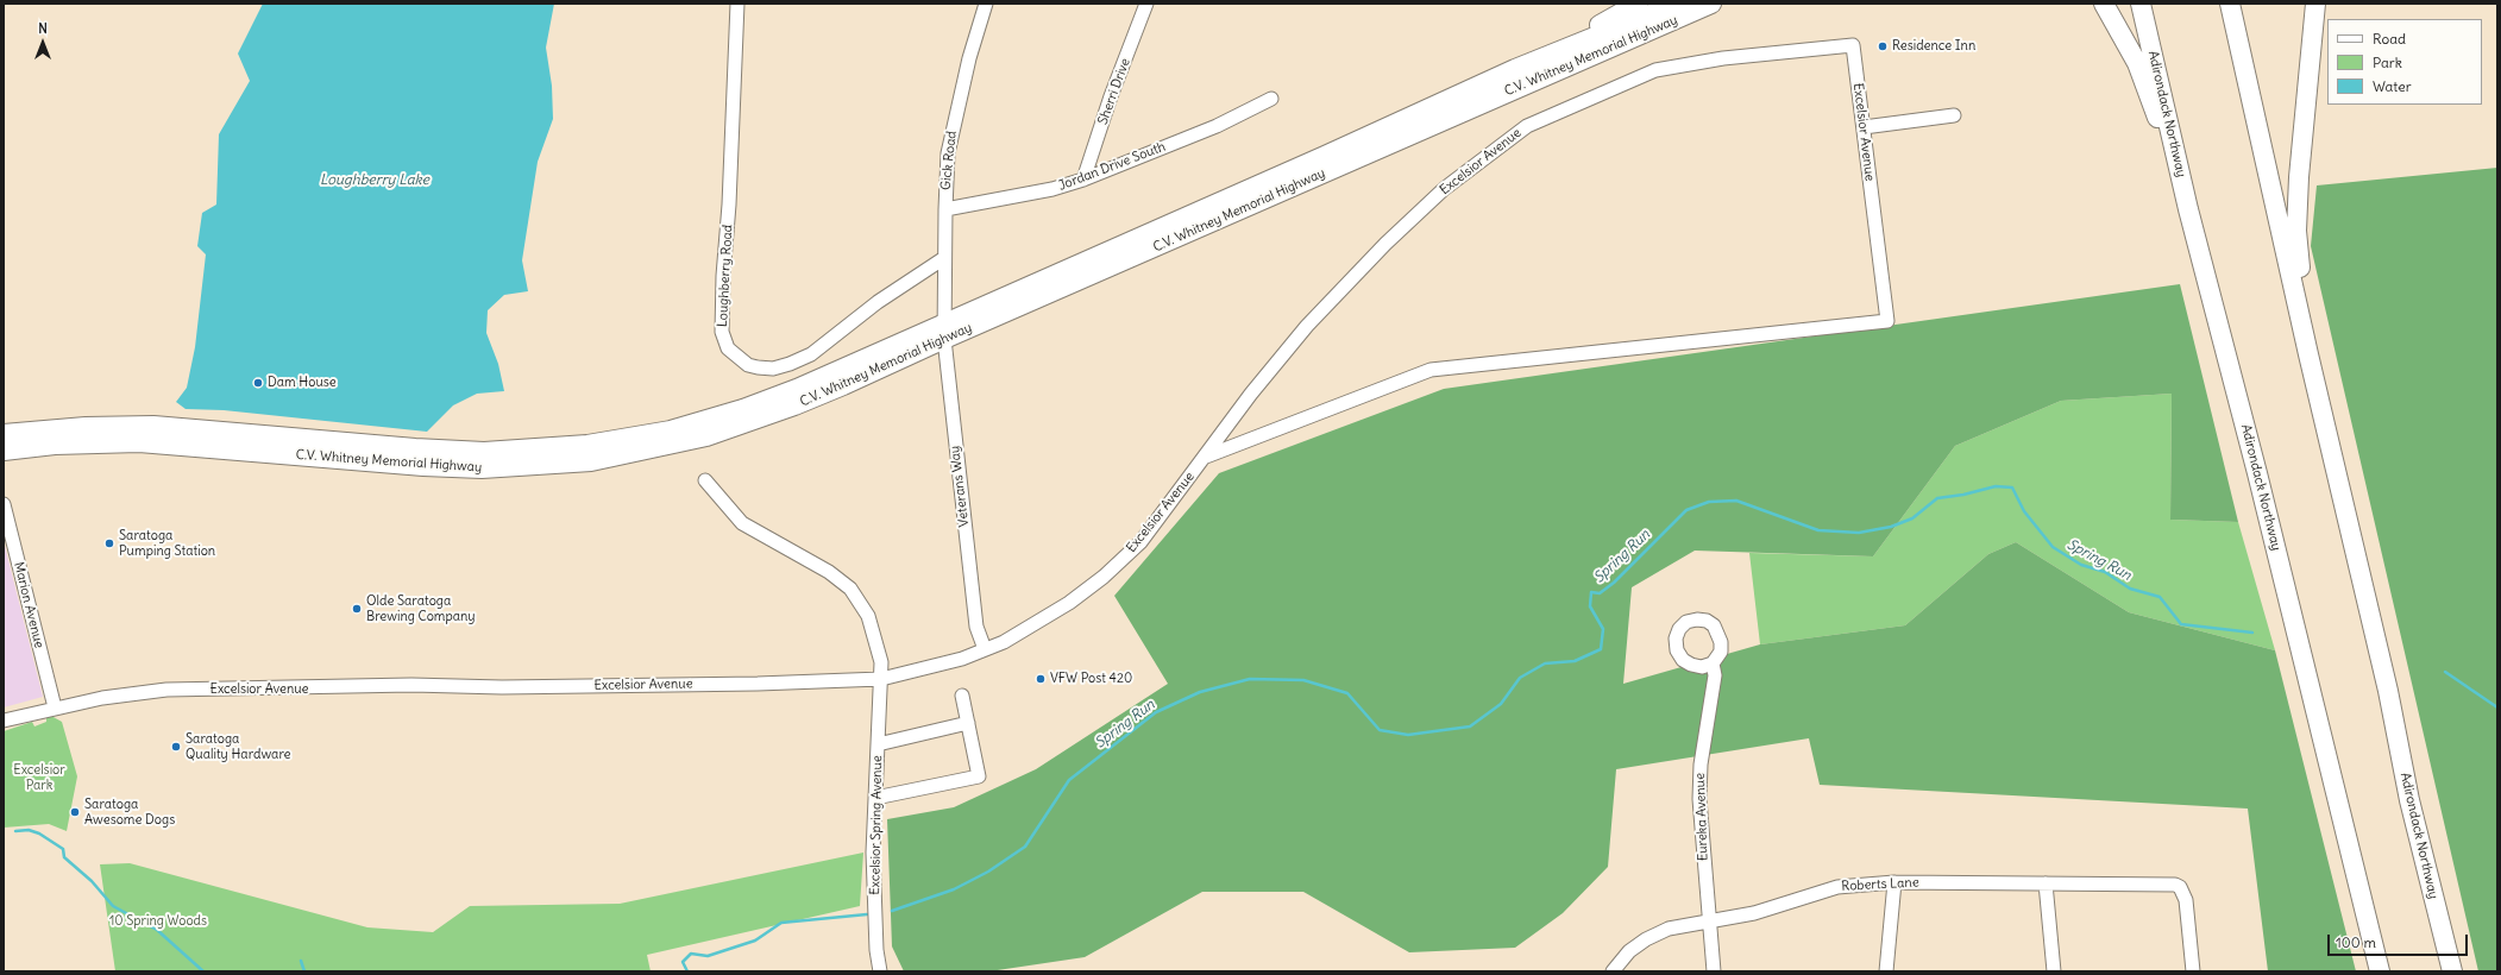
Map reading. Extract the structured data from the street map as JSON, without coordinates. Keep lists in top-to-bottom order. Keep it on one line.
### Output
{"streets":{"highway":["C.V. Whitney Memorial Highway","Adirondack Northway"],"street":["Sherri Drive","Excelsior Avenue","Gick Road","Jordan Drive South","Loughberry Road","Veterans Way","Marion Avenue","Eureka Avenue","Excelsior Spring Avenue","Roberts Lane"]},"crossings":[["C.V. Whitney Memorial Highway","Gick Road"],["C.V. Whitney Memorial Highway","Veterans Way"],["Sherri Drive","Jordan Drive South"],["Excelsior Avenue","Veterans Way"],["Excelsior Avenue","Marion Avenue"],["Excelsior Avenue","Excelsior Spring Avenue"],["Gick Road","Jordan Drive South"],["Gick Road","Loughberry Road"],["Gick Road","Veterans Way"],["Eureka Avenue","Roberts Lane"]],"water":["Loughberry Lake","Spring Run"],"parks":["Excelsior Park","10 Spring Woods"],"places":["Residence Inn","Dam House","Saratoga Pumping Station","Olde Saratoga Brewing Company","VFW Post 420","Saratoga Quality Hardware","Saratoga Awesome Dogs"],"legend":["Road","Park","Water"],"scale_bar":"100 m","north":"top"}
